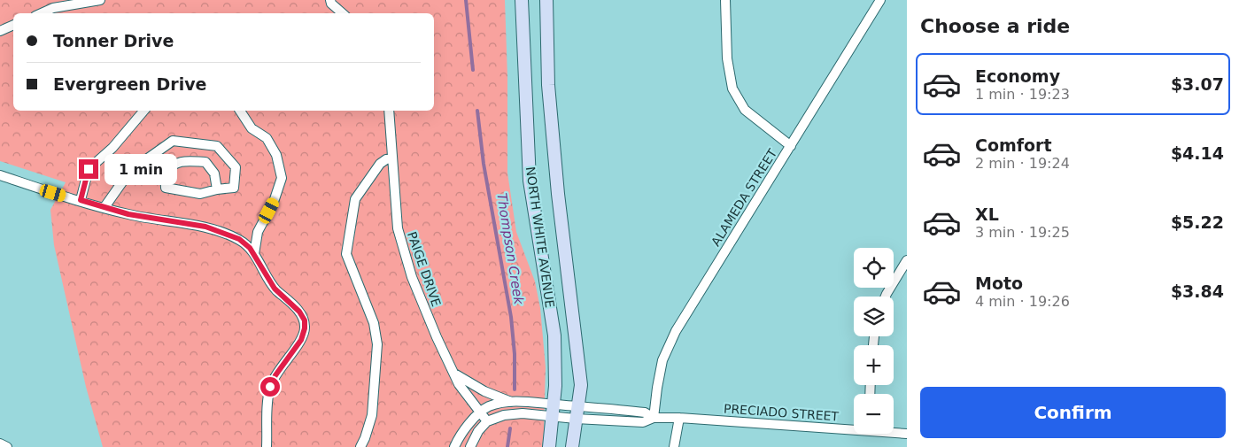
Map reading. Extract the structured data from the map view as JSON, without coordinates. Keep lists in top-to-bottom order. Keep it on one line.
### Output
{"streets":{"main road":["NORTH WHITE AVENUE"],"street":["ALAMEDA STREET","PAIGE DRIVE","PRECIADO STREET"]},"crossings":[["ALAMEDA STREET","PRECIADO STREET"],["NORTH WHITE AVENUE","PRECIADO STREET"],["PAIGE DRIVE","PRECIADO STREET"]],"water":["Thompson Creek"],"page":{"heading":"Choose a ride","banner":["Tonner Drive","Evergreen Drive"],"list":[{"name":"Economy","note":"1 min · 19:23","value":"$3.07"},{"name":"Comfort","note":"2 min · 19:24","value":"$4.14"},{"name":"XL","note":"3 min · 19:25","value":"$5.22"},{"name":"Moto","note":"4 min · 19:26","value":"$3.84"}],"bubble":"1 min","map_buttons":["+","−"],"buttons":"Confirm"}}
